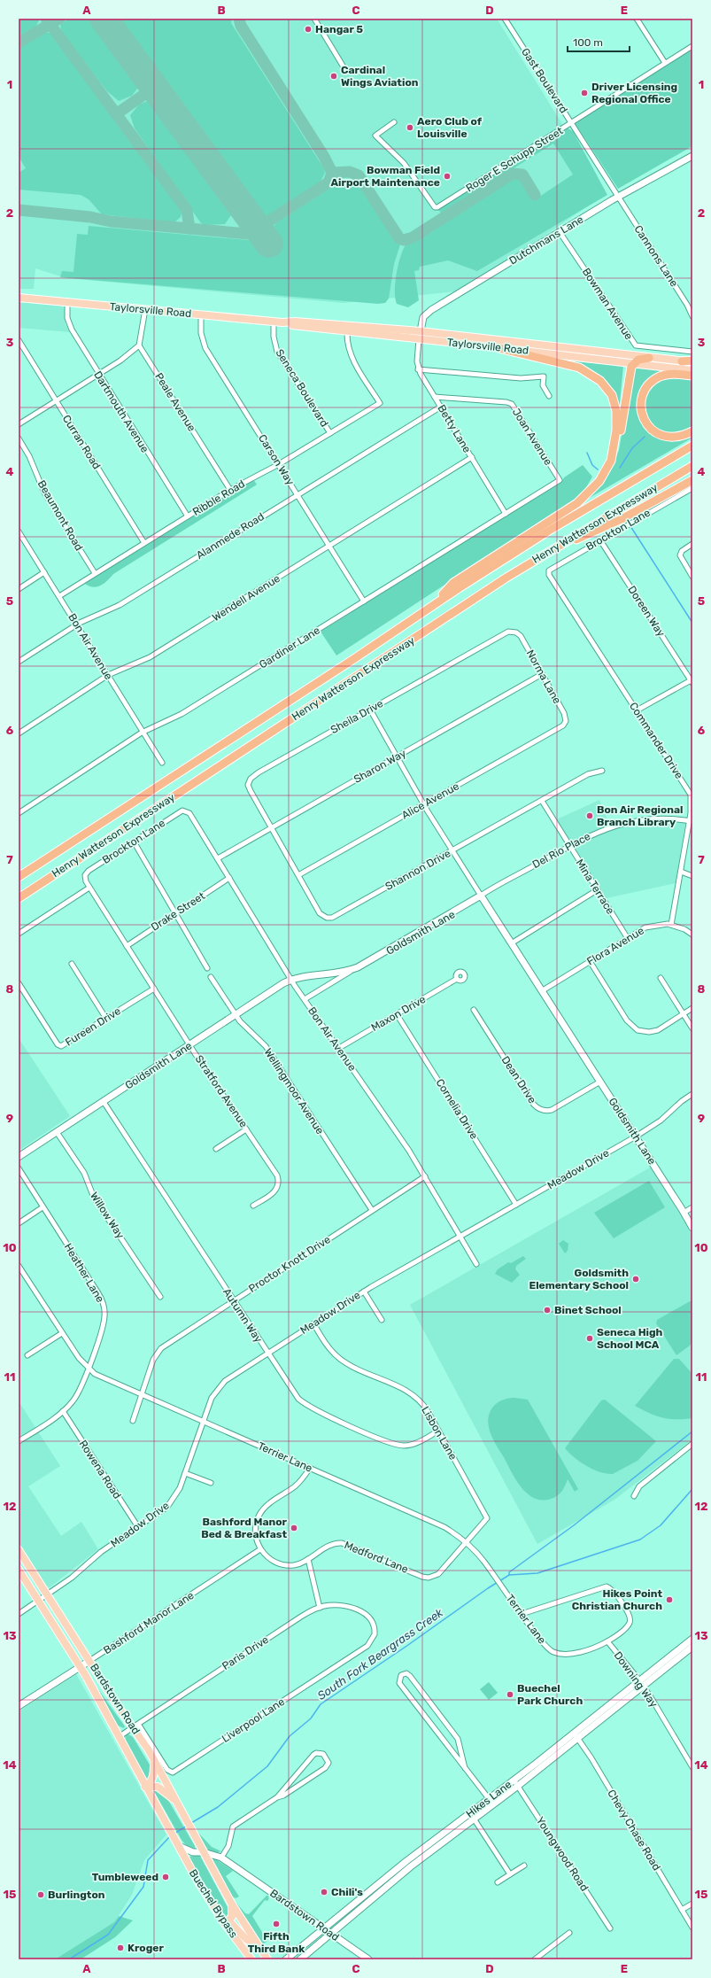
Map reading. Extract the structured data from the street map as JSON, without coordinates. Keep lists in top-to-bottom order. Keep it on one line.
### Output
{"streets":{"highway":["Henry Watterson Expressway"],"main road":["Dutchmans Lane","Taylorsville Road","Goldsmith Lane","Bashford Manor Lane","Bardstown Road","Hikes Lane","Buechel Bypass"],"street":["Gast Boulevard","Roger E Schupp Street","Cannons Lane","Bowman Avenue","Seneca Boulevard","Peale Avenue","Dartmouth Avenue","Betty Lane","Joan Avenue","Curran Road","Carson Way","Ribble Road","Beaumont Road","Brockton Lane","Alanmede Road","Wendell Avenue","Doreen Way","Bon Air Avenue","Gardiner Lane","Norma Lane","Sheila Drive","Commander Drive","Sharon Way","Alice Avenue","Del Rio Place","Shannon Drive","Mina Terrace","Drake Street","Flora Avenue","Maxon Drive","Fureen Drive","Dean Drive","Stratford Avenue","Wellingmoor Avenue","Cornelia Drive","Meadow Drive","Willow Way","Proctor Knott Drive","Heather Lane","Autumn Way","Lisbon Lane","Terrier Lane","Rowena Road","Medford Lane","Paris Drive","Downing Way","Liverpool Lane","Chevy Chase Road","Youngwood Road"]},"crossings":[["Gast Boulevard","Roger E Schupp Street"],["Gast Boulevard","Dutchmans Lane"],["Gast Boulevard","Cannons Lane"],["Dutchmans Lane","Cannons Lane"],["Dutchmans Lane","Bowman Avenue"],["Dutchmans Lane","Taylorsville Road"],["Taylorsville Road","Seneca Boulevard"],["Taylorsville Road","Dartmouth Avenue"],["Taylorsville Road","Carson Way"],["Taylorsville Road","Ribble Road"],["Seneca Boulevard","Ribble Road"],["Peale Avenue","Ribble Road"],["Dartmouth Avenue","Ribble Road"],["Betty Lane","Joan Avenue"],["Betty Lane","Alanmede Road"],["Betty Lane","Wendell Avenue"],["Betty Lane","Gardiner Lane"],["Joan Avenue","Gardiner Lane"],["Curran Road","Ribble Road"],["Carson Way","Ribble Road"],["Carson Way","Alanmede Road"],["Carson Way","Wendell Avenue"],["Carson Way","Gardiner Lane"],["Ribble Road","Beaumont Road"],["Ribble Road","Bon Air Avenue"],["Brockton Lane","Doreen Way"],["Brockton Lane","Bon Air Avenue"],["Brockton Lane","Commander Drive"],["Brockton Lane","Stratford Avenue"],["Alanmede Road","Bon Air Avenue"],["Wendell Avenue","Bon Air Avenue"],["Bon Air Avenue","Gardiner Lane"],["Bon Air Avenue","Sharon Way"],["Bon Air Avenue","Drake Street"],["Bon Air Avenue","Goldsmith Lane"],["Bon Air Avenue","Maxon Drive"],["Bon Air Avenue","Meadow Drive"],["Bon Air Avenue","Proctor Knott Drive"],["Norma Lane","Sheila Drive"],["Norma Lane","Sharon Way"],["Norma Lane","Alice Avenue"],["Sheila Drive","Sharon Way"],["Sheila Drive","Shannon Drive"],["Commander Drive","Del Rio Place"],["Commander Drive","Flora Avenue"],["Sharon Way","Shannon Drive"],["Alice Avenue","Shannon Drive"],["Del Rio Place","Mina Terrace"],["Del Rio Place","Goldsmith Lane"],["Shannon Drive","Mina Terrace"],["Mina Terrace","Flora Avenue"],["Drake Street","Stratford Avenue"],["Goldsmith Lane","Flora Avenue"],["Goldsmith Lane","Dean Drive"],["Goldsmith Lane","Stratford Avenue"],["Goldsmith Lane","Wellingmoor Avenue"],["Goldsmith Lane","Meadow Drive"],["Goldsmith Lane","Willow Way"],["Goldsmith Lane","Autumn Way"],["Maxon Drive","Cornelia Drive"],["Fureen Drive","Stratford Avenue"],["Wellingmoor Avenue","Proctor Knott Drive"],["Cornelia Drive","Meadow Drive"],["Meadow Drive","Autumn Way"],["Meadow Drive","Lisbon Lane"],["Meadow Drive","Terrier Lane"],["Meadow Drive","Rowena Road"],["Meadow Drive","Bardstown Road"],["Proctor Knott Drive","Autumn Way"],["Proctor Knott Drive","Terrier Lane"],["Heather Lane","Terrier Lane"],["Heather Lane","Rowena Road"],["Autumn Way","Lisbon Lane"],["Lisbon Lane","Terrier Lane"],["Lisbon Lane","Medford Lane"],["Terrier Lane","Medford Lane"],["Terrier Lane","Downing Way"],["Medford Lane","Bashford Manor Lane"],["Bashford Manor Lane","Bardstown Road"],["Paris Drive","Bardstown Road"],["Paris Drive","Liverpool Lane"],["Downing Way","Hikes Lane"],["Bardstown Road","Liverpool Lane"],["Bardstown Road","Hikes Lane"],["Bardstown Road","Buechel Bypass"],["Hikes Lane","Chevy Chase Road"],["Hikes Lane","Youngwood Road"]],"water":["South Fork Beargrass Creek"],"places":["Hangar 5","Cardinal Wings Aviation","Driver Licensing Regional Office","Aero Club of Louisville","Bowman Field Airport Maintenance","Bon Air Regional Branch Library","Goldsmith Elementary School","Binet School","Seneca High School MCA","Bashford Manor Bed & Breakfast","Hikes Point Christian Church","Buechel Park Church","Tumbleweed","Chili's","Burlington","Fifth Third Bank","Kroger"],"scale_bar":"100 m","grid":{"columns":["A","B","C","D","E"],"rows":["1","2","3","4","5","6","7","8","9","10","11","12","13","14","15"]}}
